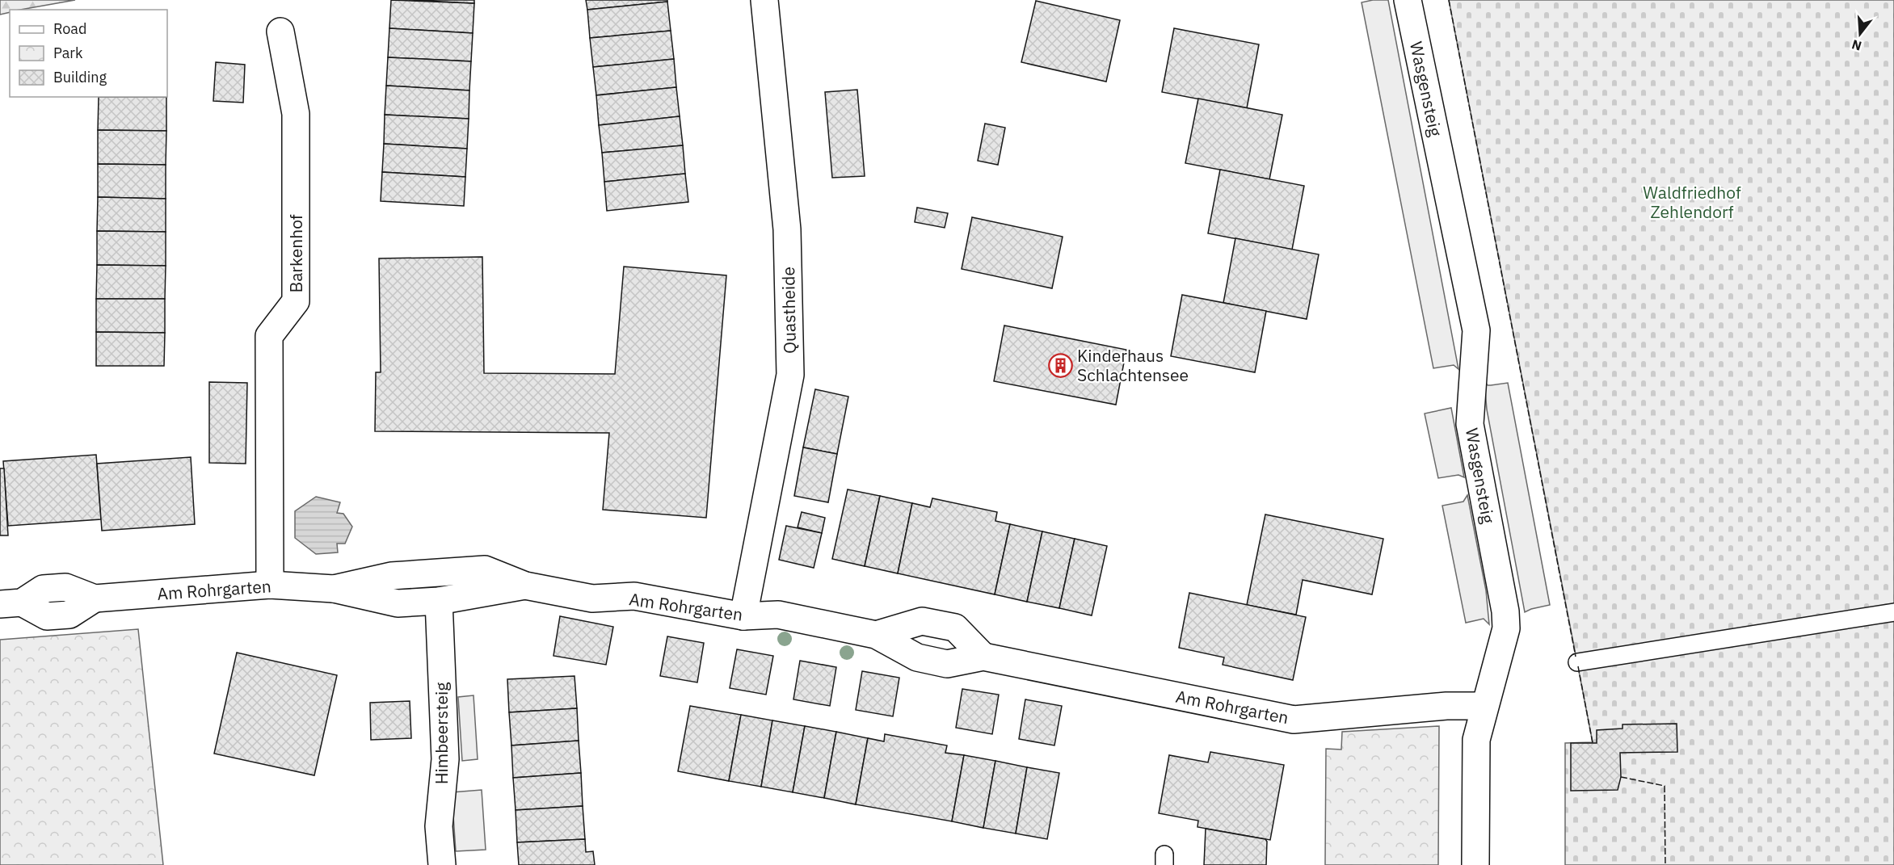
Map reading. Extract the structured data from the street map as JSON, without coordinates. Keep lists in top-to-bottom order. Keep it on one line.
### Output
{"streets":{"street":["Wasgensteig","Barkenhof","Quastheide","Am Rohrgarten","Himbeersteig"]},"crossings":[["Wasgensteig","Am Rohrgarten"],["Barkenhof","Am Rohrgarten"],["Quastheide","Am Rohrgarten"],["Am Rohrgarten","Himbeersteig"]],"parks":["Waldfriedhof Zehlendorf"],"places":{"building":["Kinderhaus Schlachtensee"]},"legend":["Road","Park","Building"],"north":"bottom"}
